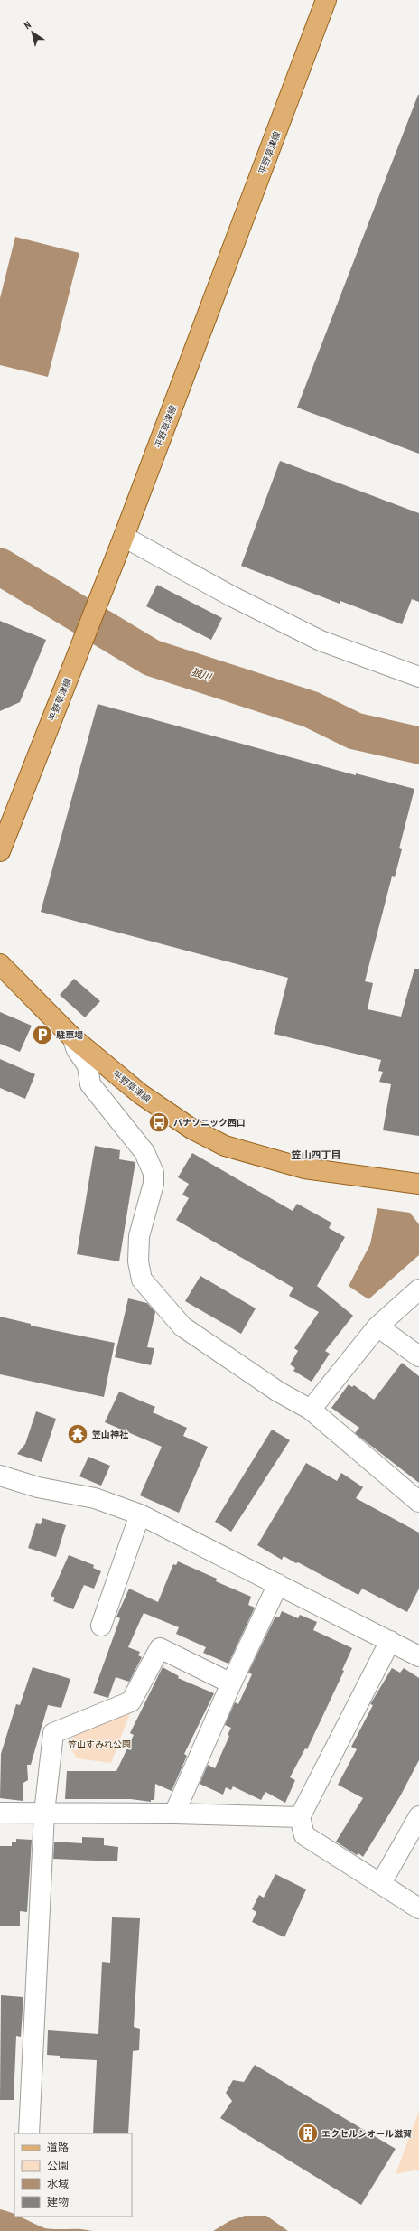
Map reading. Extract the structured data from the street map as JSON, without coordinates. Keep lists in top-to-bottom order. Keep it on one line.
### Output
{"streets":{"main road":["平野草津線"]},"districts":["笠山四丁目"],"water":["狼川"],"parks":["笠山すみれ公園"],"places":{"parking":["駐車場"],"bus stop":["パナソニック西口"],"temple":["笠山神社"],"building":["エクセルシオール滋賀"]},"legend":["道路","公園","水域","建物"],"north":"top left"}
